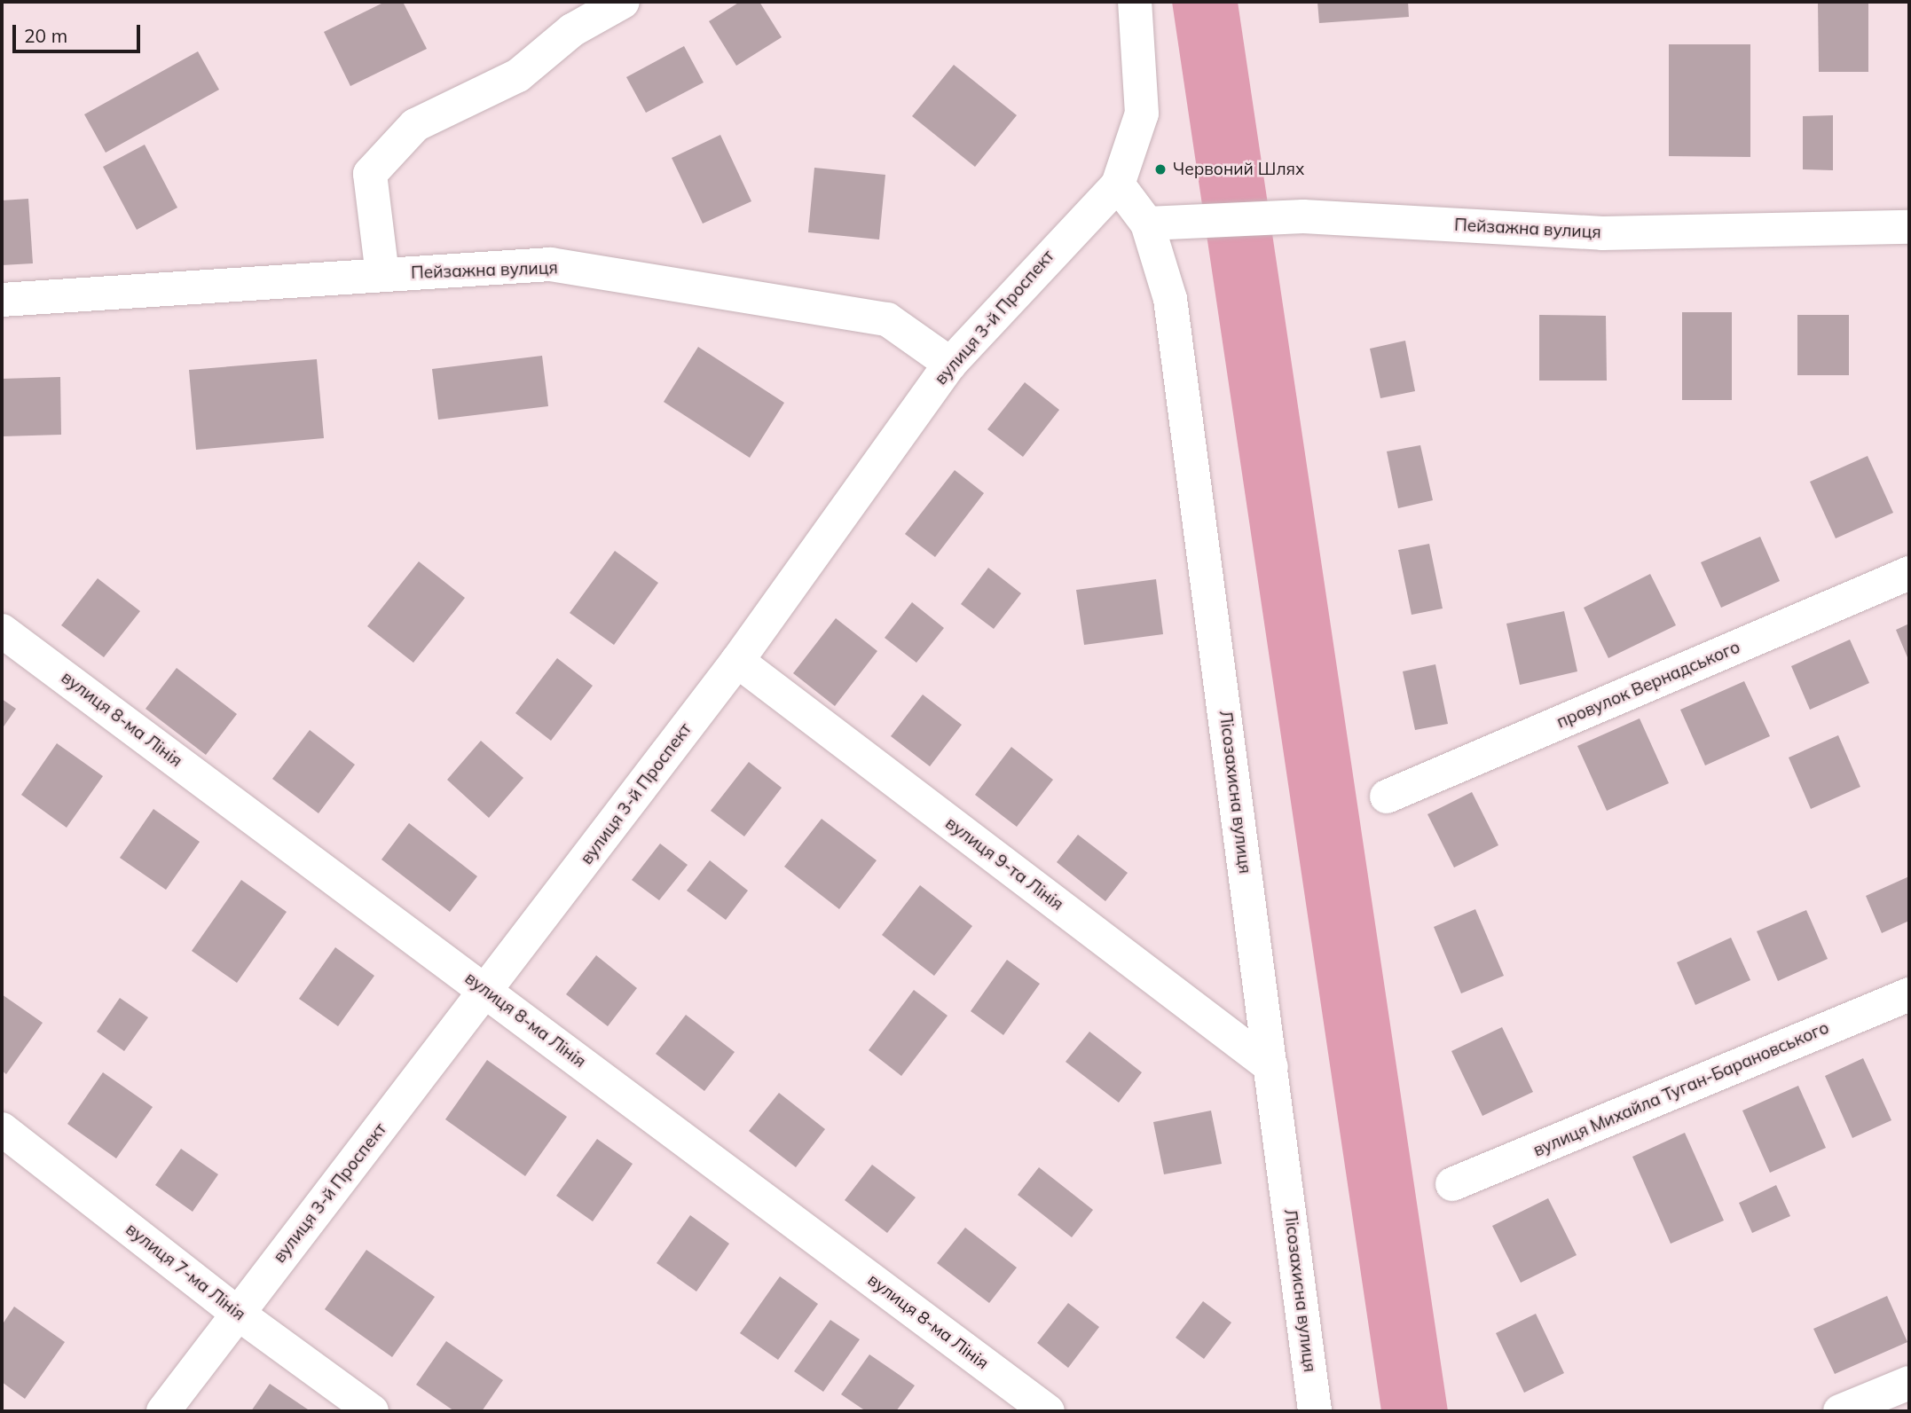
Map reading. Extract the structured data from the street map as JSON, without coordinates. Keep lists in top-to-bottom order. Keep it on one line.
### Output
{"streets":{"street":["Пейзажна вулиця","вулиця 3-й Проспект","провулок Вернадського","вулиця 8-ма Лінія","Лісозахисна вулиця","вулиця 9-та Лінія","вулиця Михайла Туган-Барановського","вулиця 7-ма Лінія"]},"crossings":[["Пейзажна вулиця","вулиця 3-й Проспект"],["Пейзажна вулиця","Лісозахисна вулиця"],["вулиця 3-й Проспект","вулиця 8-ма Лінія"],["вулиця 3-й Проспект","Лісозахисна вулиця"],["вулиця 3-й Проспект","вулиця 9-та Лінія"],["вулиця 3-й Проспект","вулиця 7-ма Лінія"],["Лісозахисна вулиця","вулиця 9-та Лінія"]],"places":["Червоний Шлях"],"scale_bar":"20 m"}
